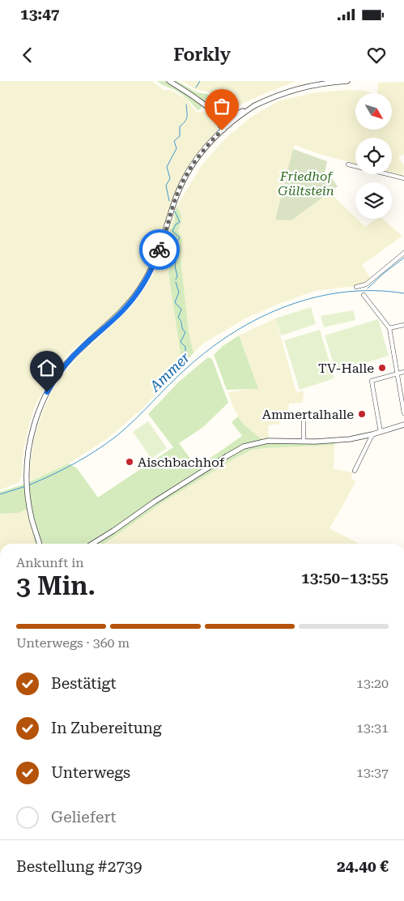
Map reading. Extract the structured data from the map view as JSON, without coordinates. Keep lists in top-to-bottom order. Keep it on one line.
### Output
{"water":["Ammer"],"parks":["Friedhof Gültstein"],"places":["TV-Halle","Ammertalhalle","Aischbachhof"],"north":"bottom right","page":{"status":"13:47","header":"Forkly","heading":["3 Min.","Ankunft in","13:50–13:55"],"panel":["Bestellung #2739","24.40 €"],"bar":"Unterwegs · 360 m","list":[["Bestätigt","13:20"],["In Zubereitung","13:31"],["Unterwegs","13:37"],"Geliefert"]}}
